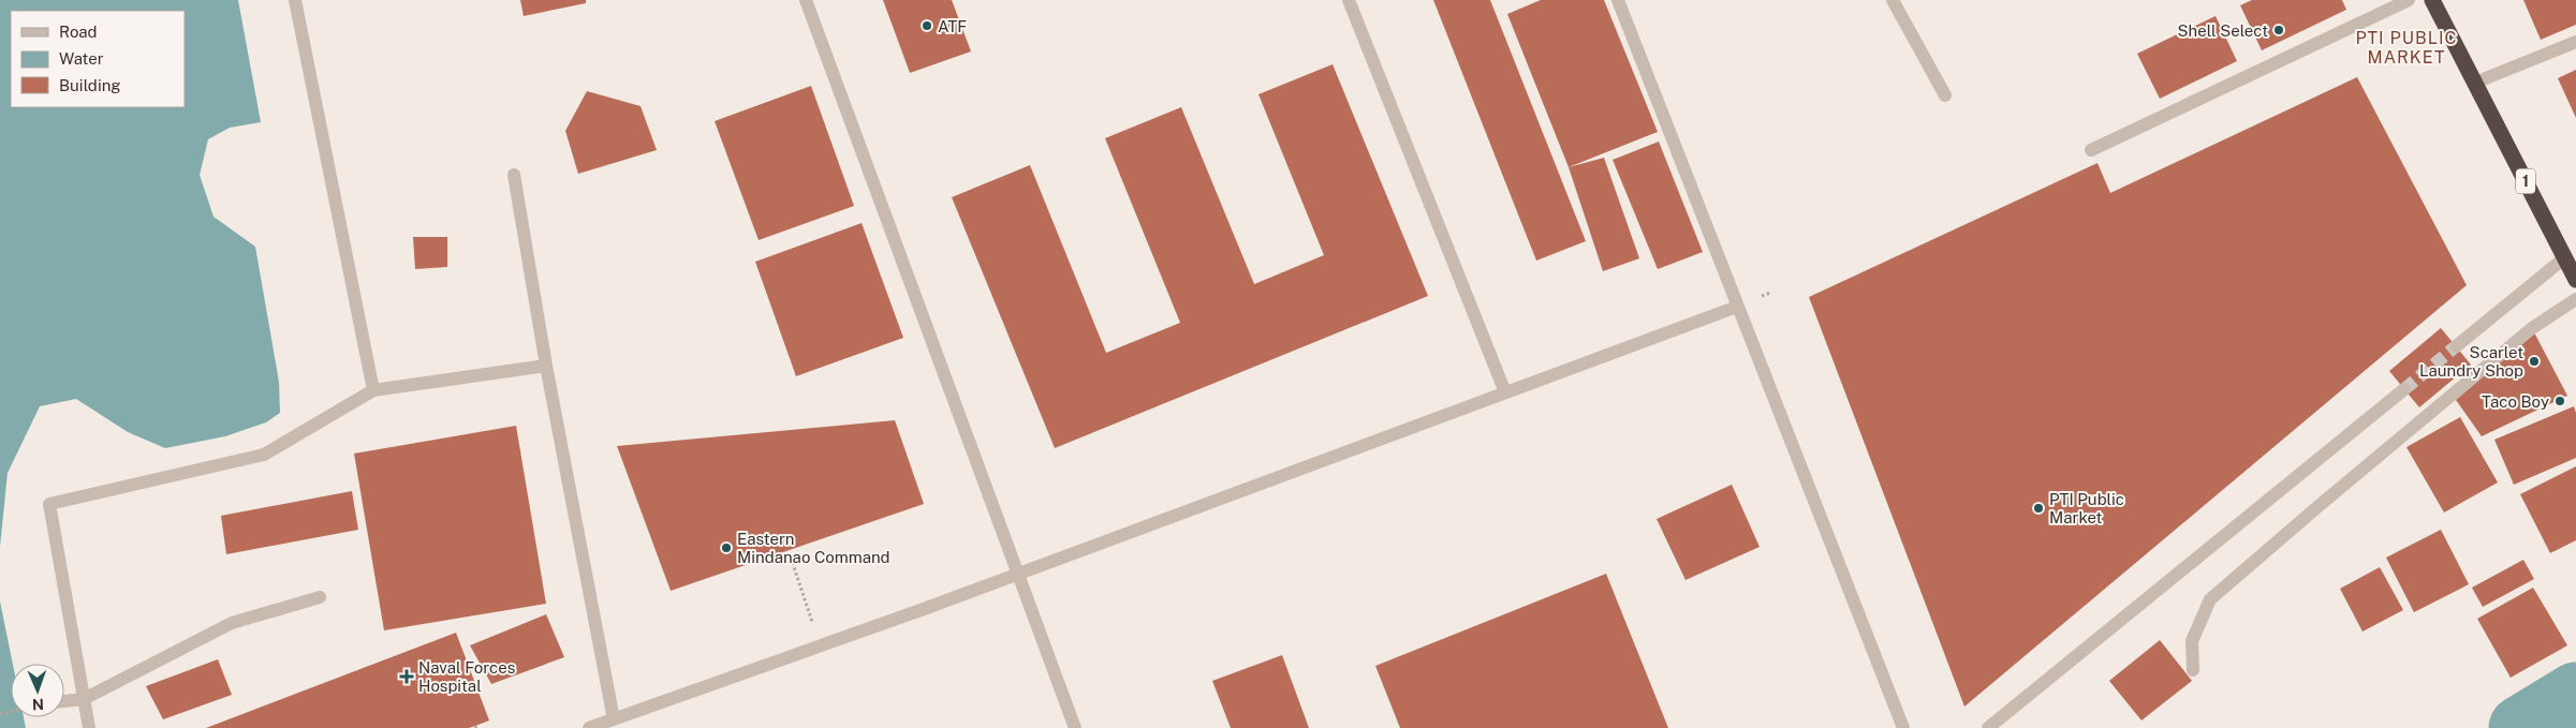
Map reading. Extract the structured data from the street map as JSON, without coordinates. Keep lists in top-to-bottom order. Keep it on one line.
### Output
{"streets":{"highway":["1"]},"districts":["PTI PUBLIC MARKET"],"places":{"other":["ATF","Shell Select","Scarlet Laundry Shop","Taco Boy","PTI Public Market","Eastern Mindanao Command"],"health":["Naval Forces Hospital"]},"legend":["Road","Water","Building"],"north":"bottom"}
